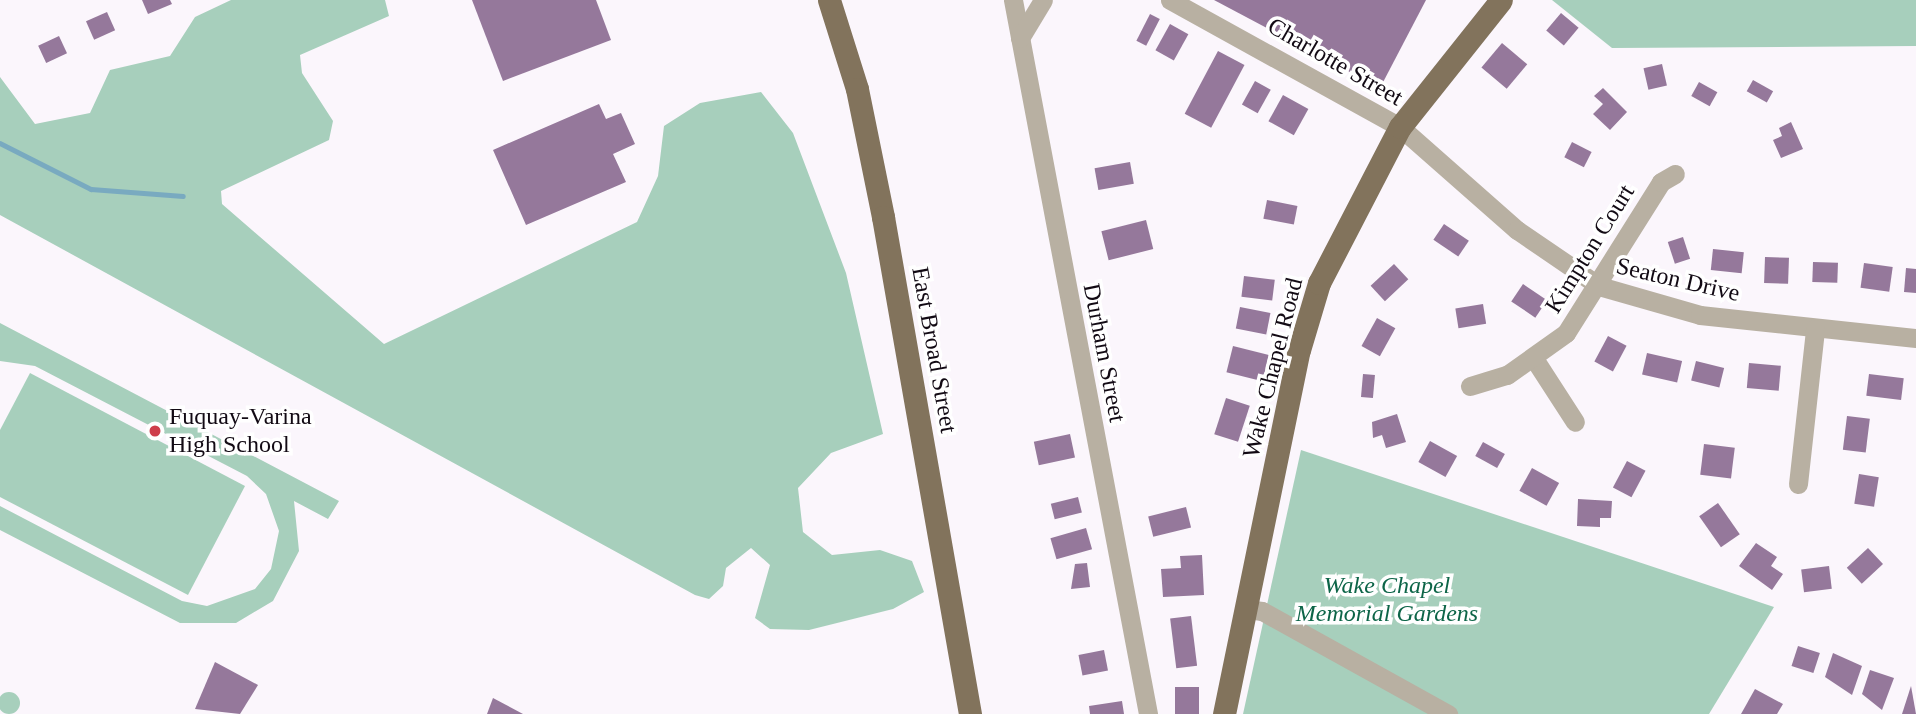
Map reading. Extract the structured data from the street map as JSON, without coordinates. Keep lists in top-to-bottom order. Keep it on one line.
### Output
{"streets":{"main road":["East Broad Street","Wake Chapel Road"],"street":["Charlotte Street","Kimpton Court","Seaton Drive","Durham Street"]},"crossings":[["Charlotte Street","Seaton Drive"],["Charlotte Street","Wake Chapel Road"],["Kimpton Court","Seaton Drive"],["Seaton Drive","Wake Chapel Road"]],"parks":["Wake Chapel Memorial Gardens"],"places":["Fuquay-Varina High School"]}
